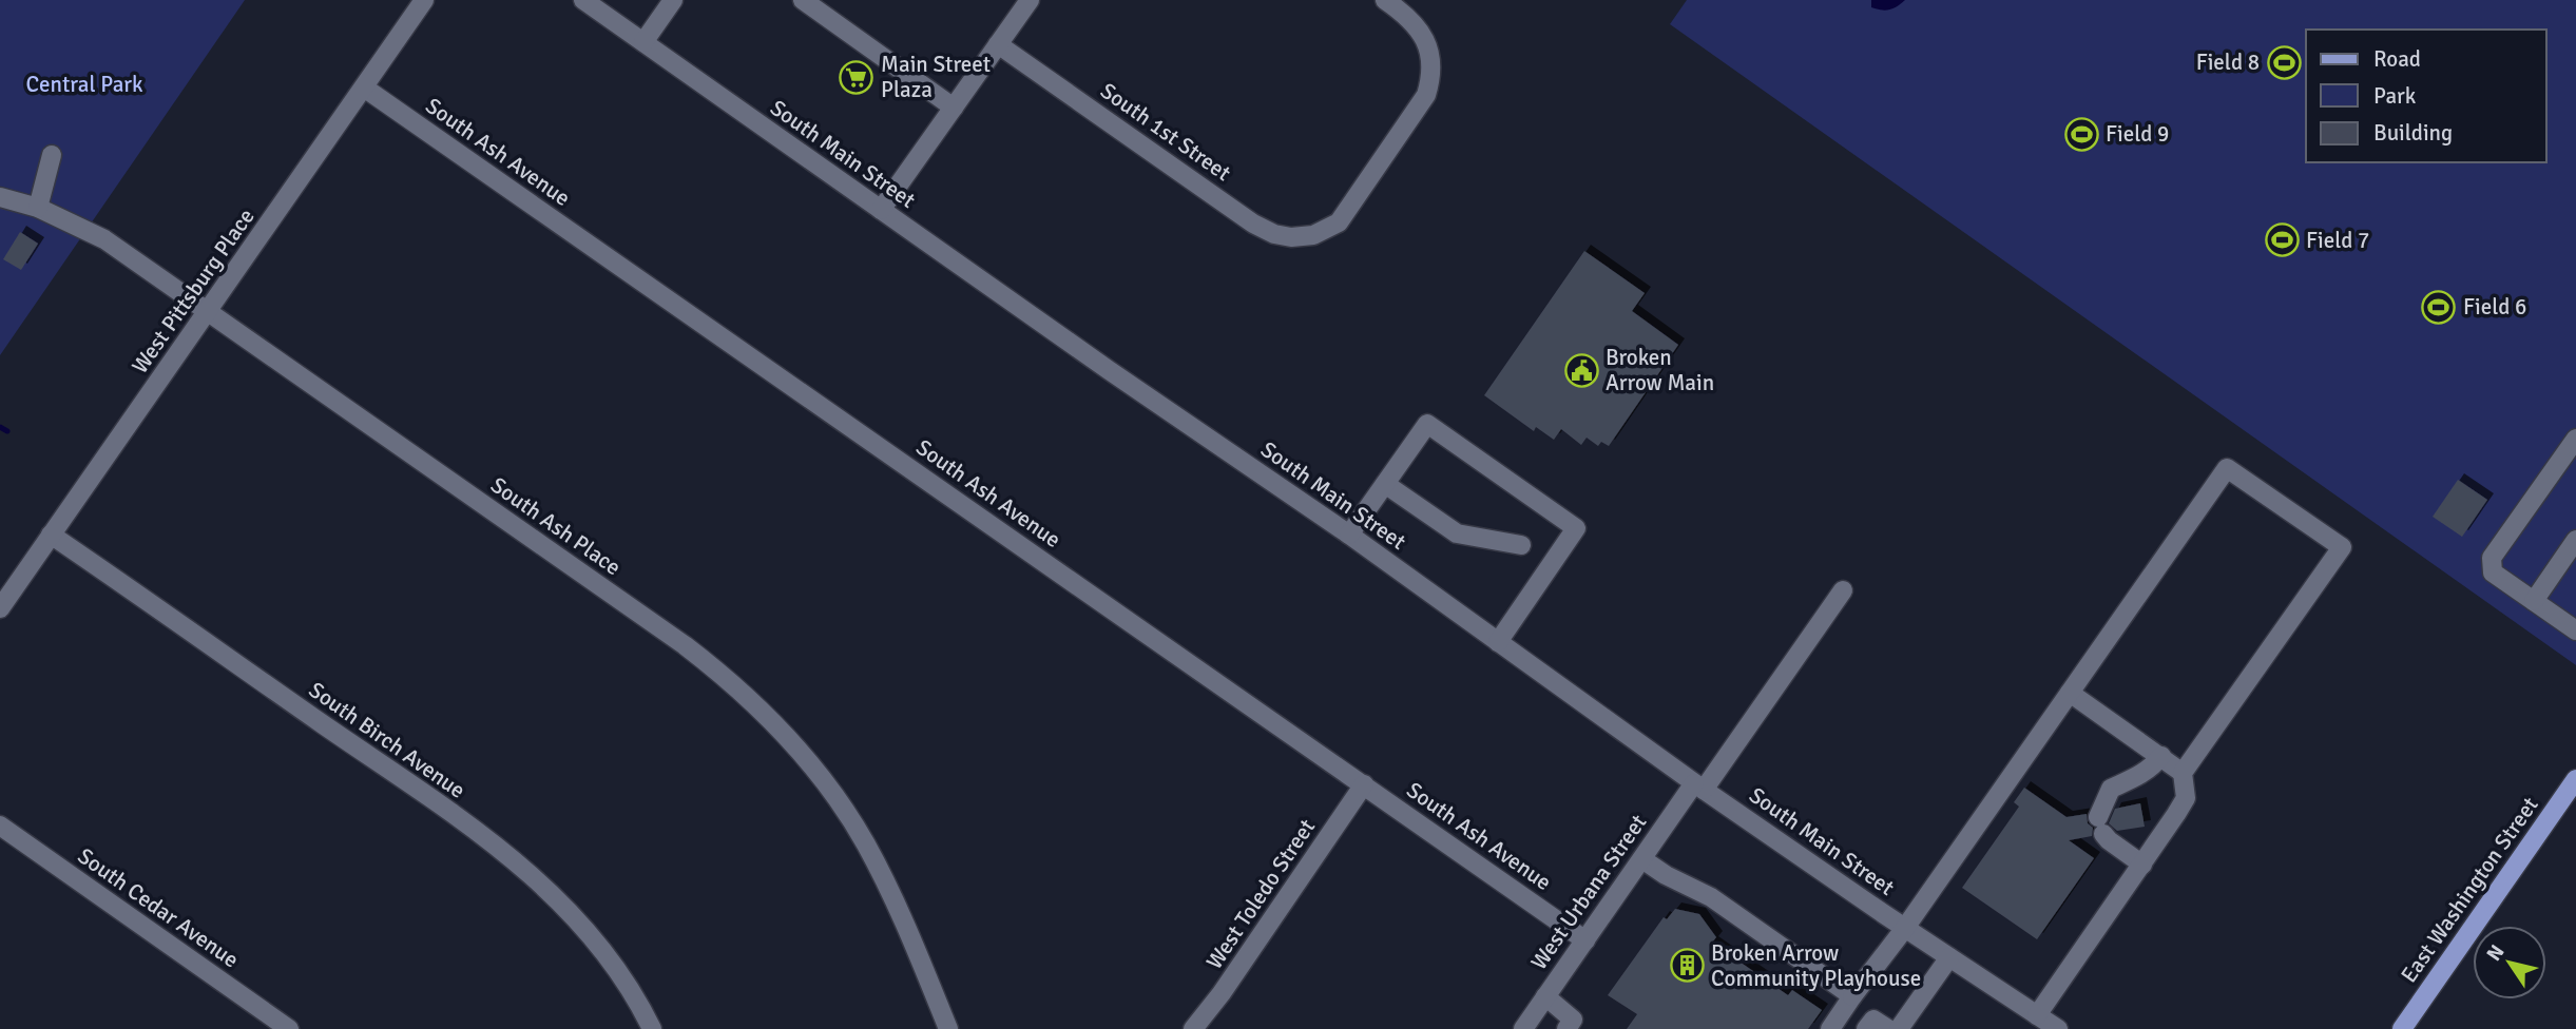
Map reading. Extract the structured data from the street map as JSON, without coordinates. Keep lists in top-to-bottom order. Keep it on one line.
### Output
{"streets":{"main road":["East Washington Street"],"street":["South 1st Street","South Ash Avenue","South Main Street","West Pittsburg Place","South Ash Place","South Birch Avenue","West Urbana Street","West Toledo Street","South Cedar Avenue"]},"crossings":[["South Ash Avenue","West Pittsburg Place"],["South Ash Avenue","West Urbana Street"],["South Ash Avenue","West Toledo Street"],["South Main Street","West Urbana Street"],["West Pittsburg Place","South Ash Place"],["West Pittsburg Place","South Birch Avenue"]],"parks":["Central Park"],"places":{"sports":["Field 8","Field 9","Field 7","Field 6"],"supermarket":["Main Street Plaza"],"public building":["Broken Arrow Main"],"building":["Broken Arrow Community Playhouse"]},"legend":["Road","Park","Building"],"north":"top left"}
